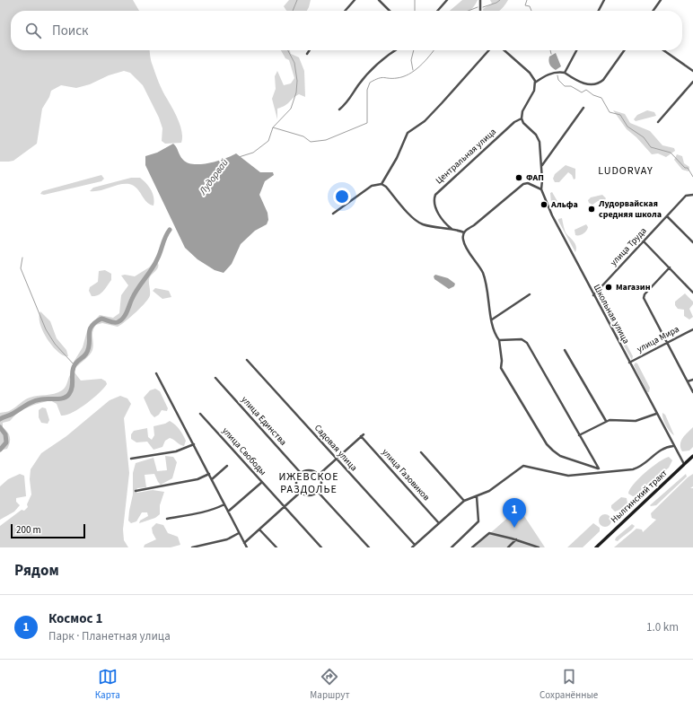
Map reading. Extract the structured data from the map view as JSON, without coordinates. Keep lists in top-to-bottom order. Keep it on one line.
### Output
{"streets":{"main road":["Нылгинский тракт"],"street":["Центральная улица","улица Труда","Школьная улица","улица Мира","улица Единства","Садовая улица","улица Свободы","улица Газовиков"]},"crossings":[["улица Труда","Школьная улица"],["Школьная улица","улица Мира"],["Школьная улица","Нылгинский тракт"],["Садовая улица","улица Газовиков"]],"districts":["LUDORVAY","ИЖЕВСКОЕ РАЗДОЛЬЕ"],"water":["Лудорвай"],"places":["ФАП","Альфа","Лудорвайская средняя школа","Магазин"],"scale_bar":"200 m","page":{"search":"Поиск","pins":"1","scale":"200 m","heading":"Рядом","list":[{"mark":"1","name":"Космос 1","note":"Парк · Планетная улица","value":"1.0 km"}],"nav":["Карта","Маршрут","Сохранённые"]}}
